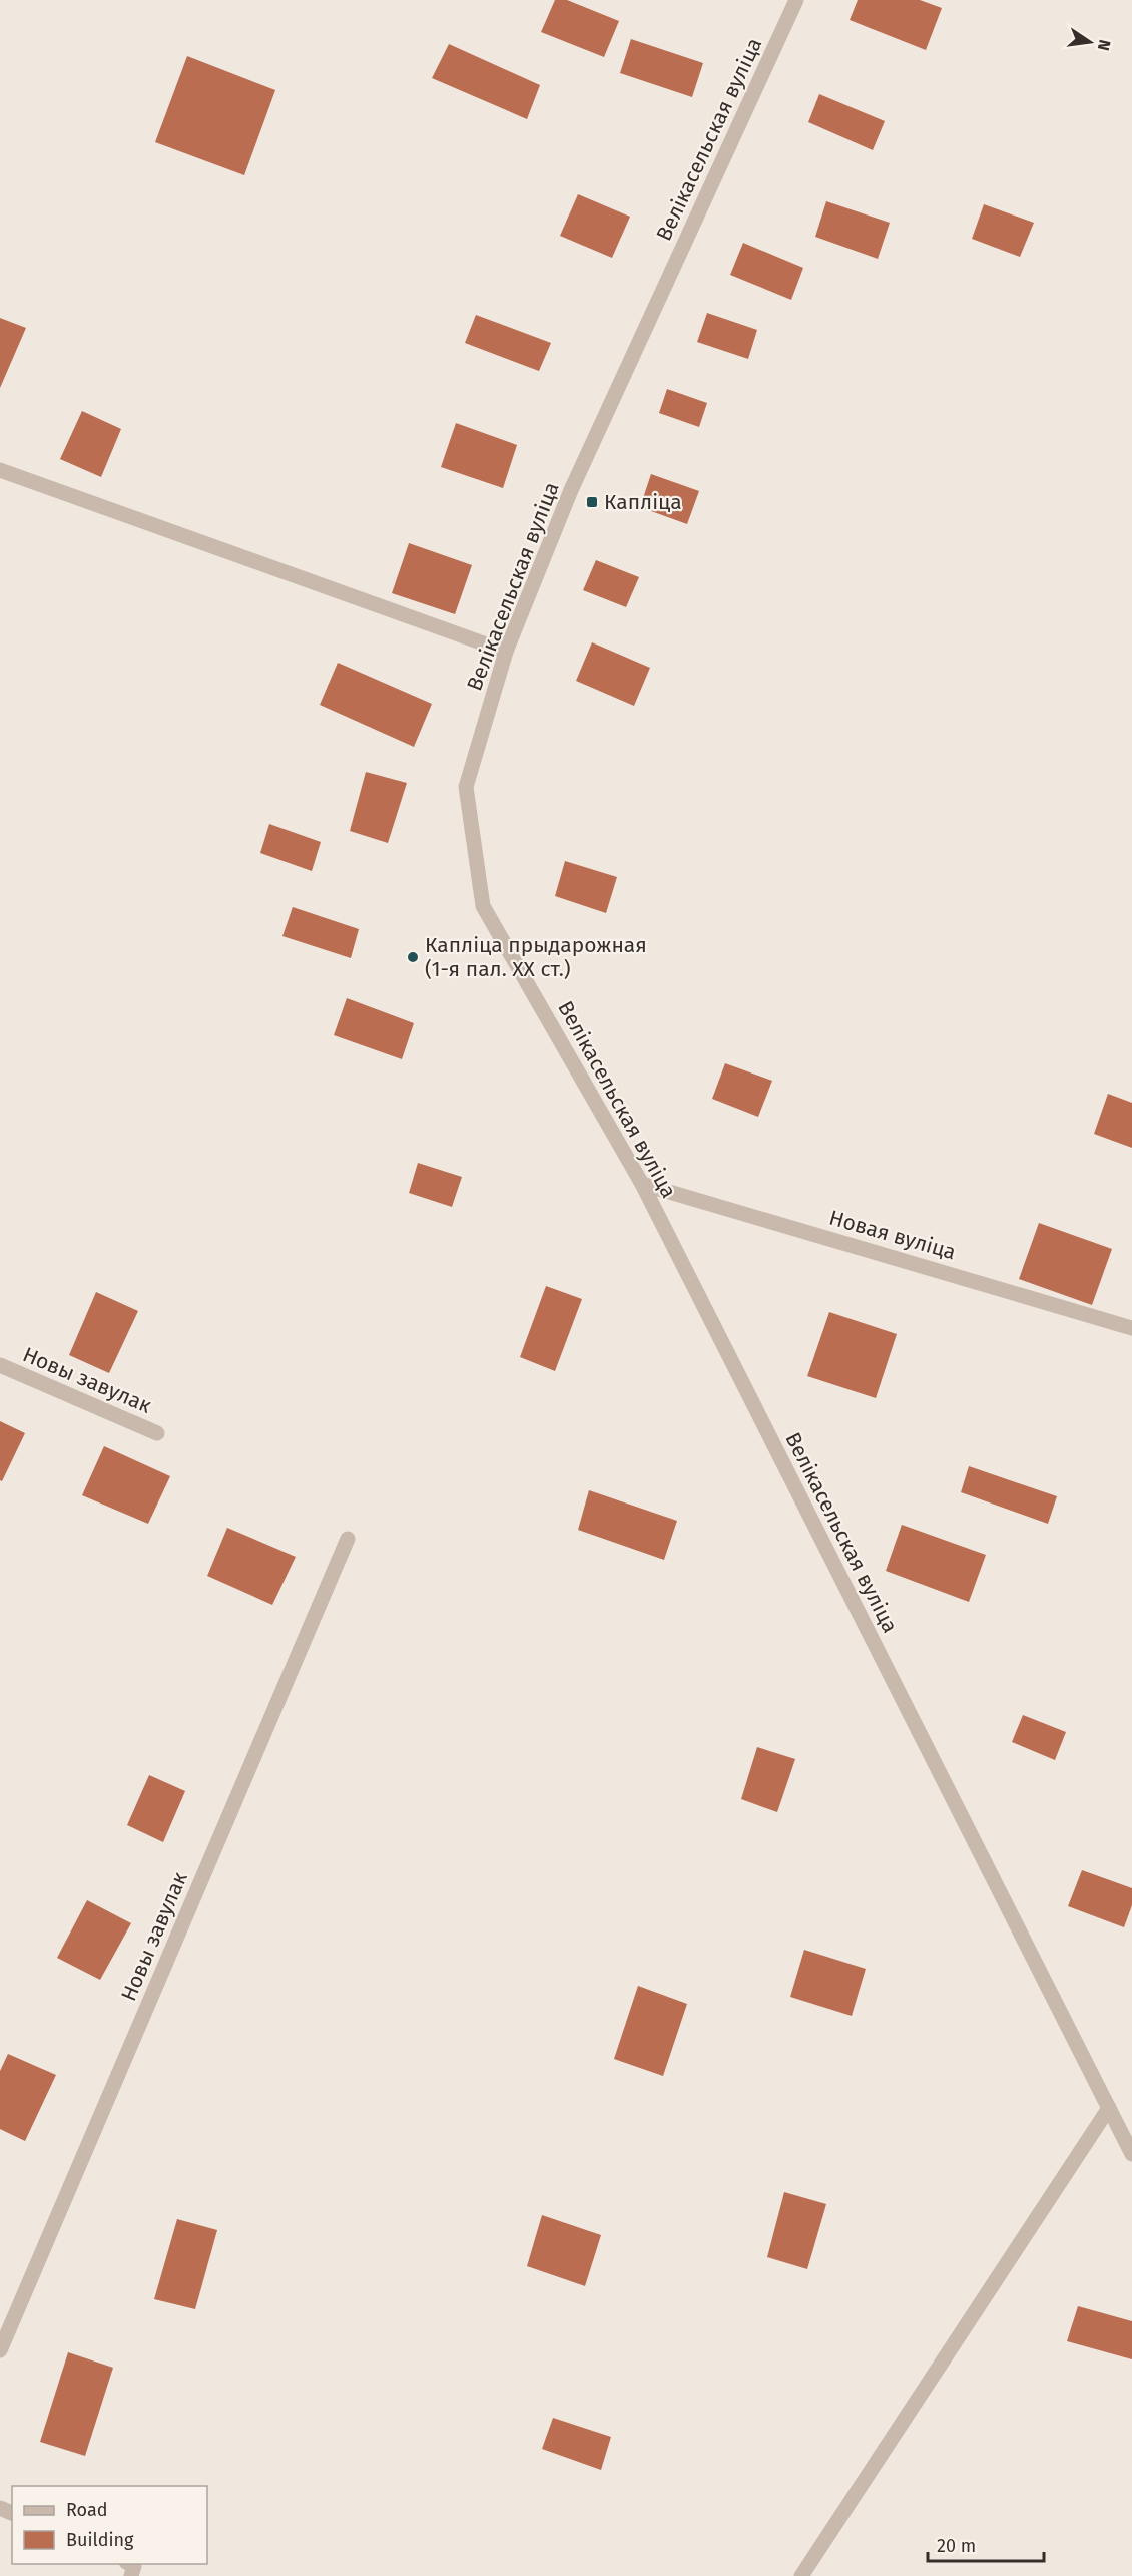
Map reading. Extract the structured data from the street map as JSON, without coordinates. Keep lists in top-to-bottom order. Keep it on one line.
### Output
{"streets":{"street":["Велікасельская вуліца","Новая вуліца","Новы завулак"]},"crossings":[["Велікасельская вуліца","Новая вуліца"]],"places":{"transit":["Капліца"],"other":["Капліца прыдарожная (1-я пал. XX ст.)"]},"legend":["Road","Building"],"scale_bar":"20 m","north":"right"}
